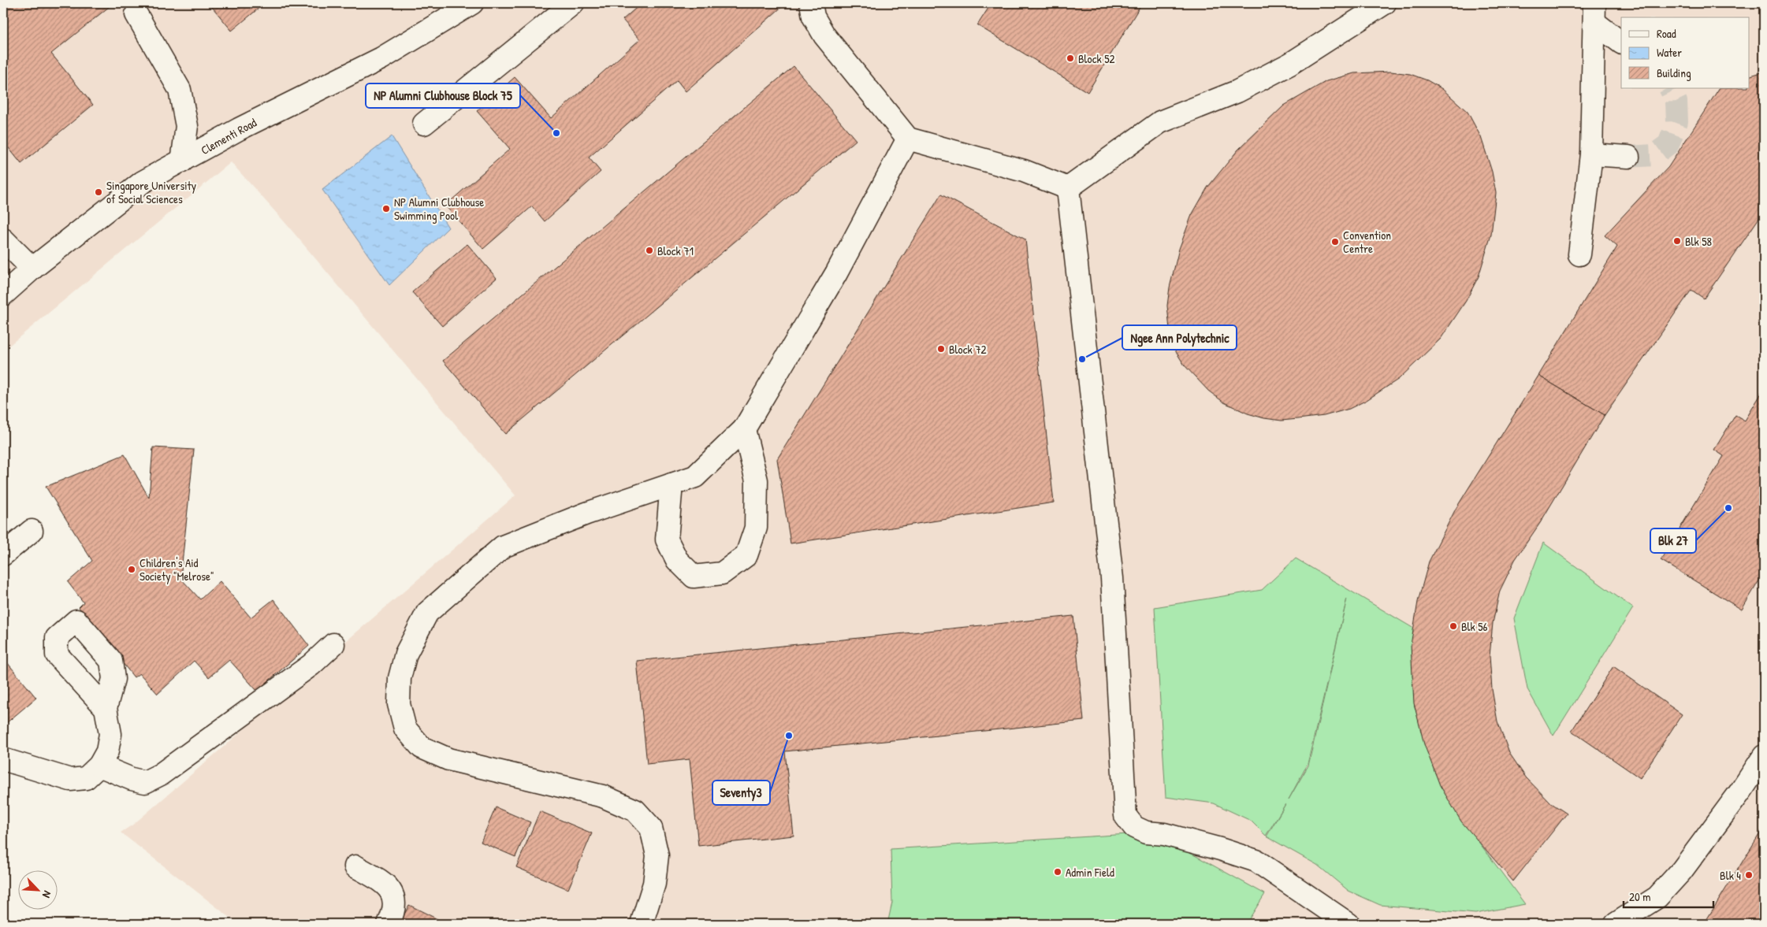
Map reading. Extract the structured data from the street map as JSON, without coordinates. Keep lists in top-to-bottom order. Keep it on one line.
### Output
{"streets":{"street":["Clementi Road"]},"places":["Block 52","NP Alumni Clubhouse Block 75","Singapore University of Social Sciences","NP Alumni Clubhouse Swimming Pool","Blk 58","Convention Centre","Block 71","Block 72","Ngee Ann Polytechnic","Blk 27","Children's Aid Society \"Melrose\"","Blk 56","Seventy3","Admin Field","Blk 4"],"legend":["Road","Water","Building"],"scale_bar":"20 m","north":"bottom right"}
